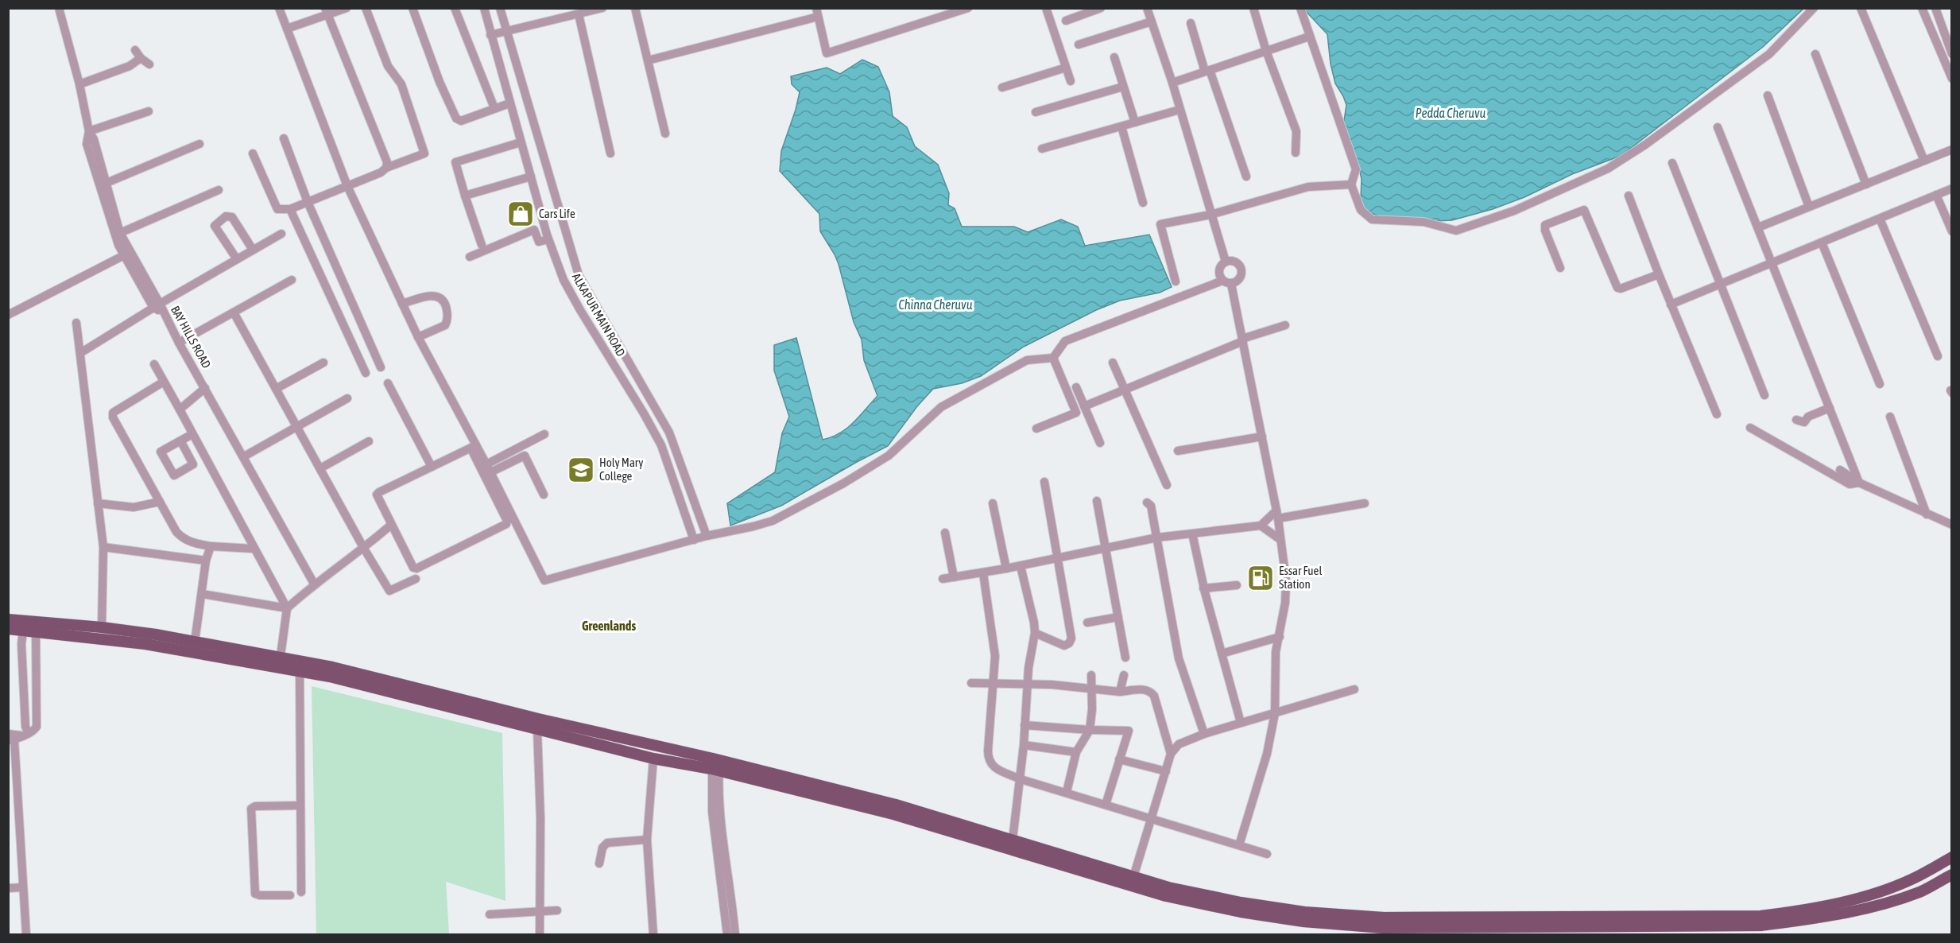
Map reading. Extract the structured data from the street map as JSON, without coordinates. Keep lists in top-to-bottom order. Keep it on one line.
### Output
{"streets":{"street":["ALKAPUR MAIN ROAD","BAY HILLS ROAD"]},"districts":["Greenlands"],"water":["Pedda Cheruvu","Chinna Cheruvu"],"places":{"shop":["Cars Life"],"school or university":["Holy Mary College"],"fuel station":["Essar Fuel Station"]}}
